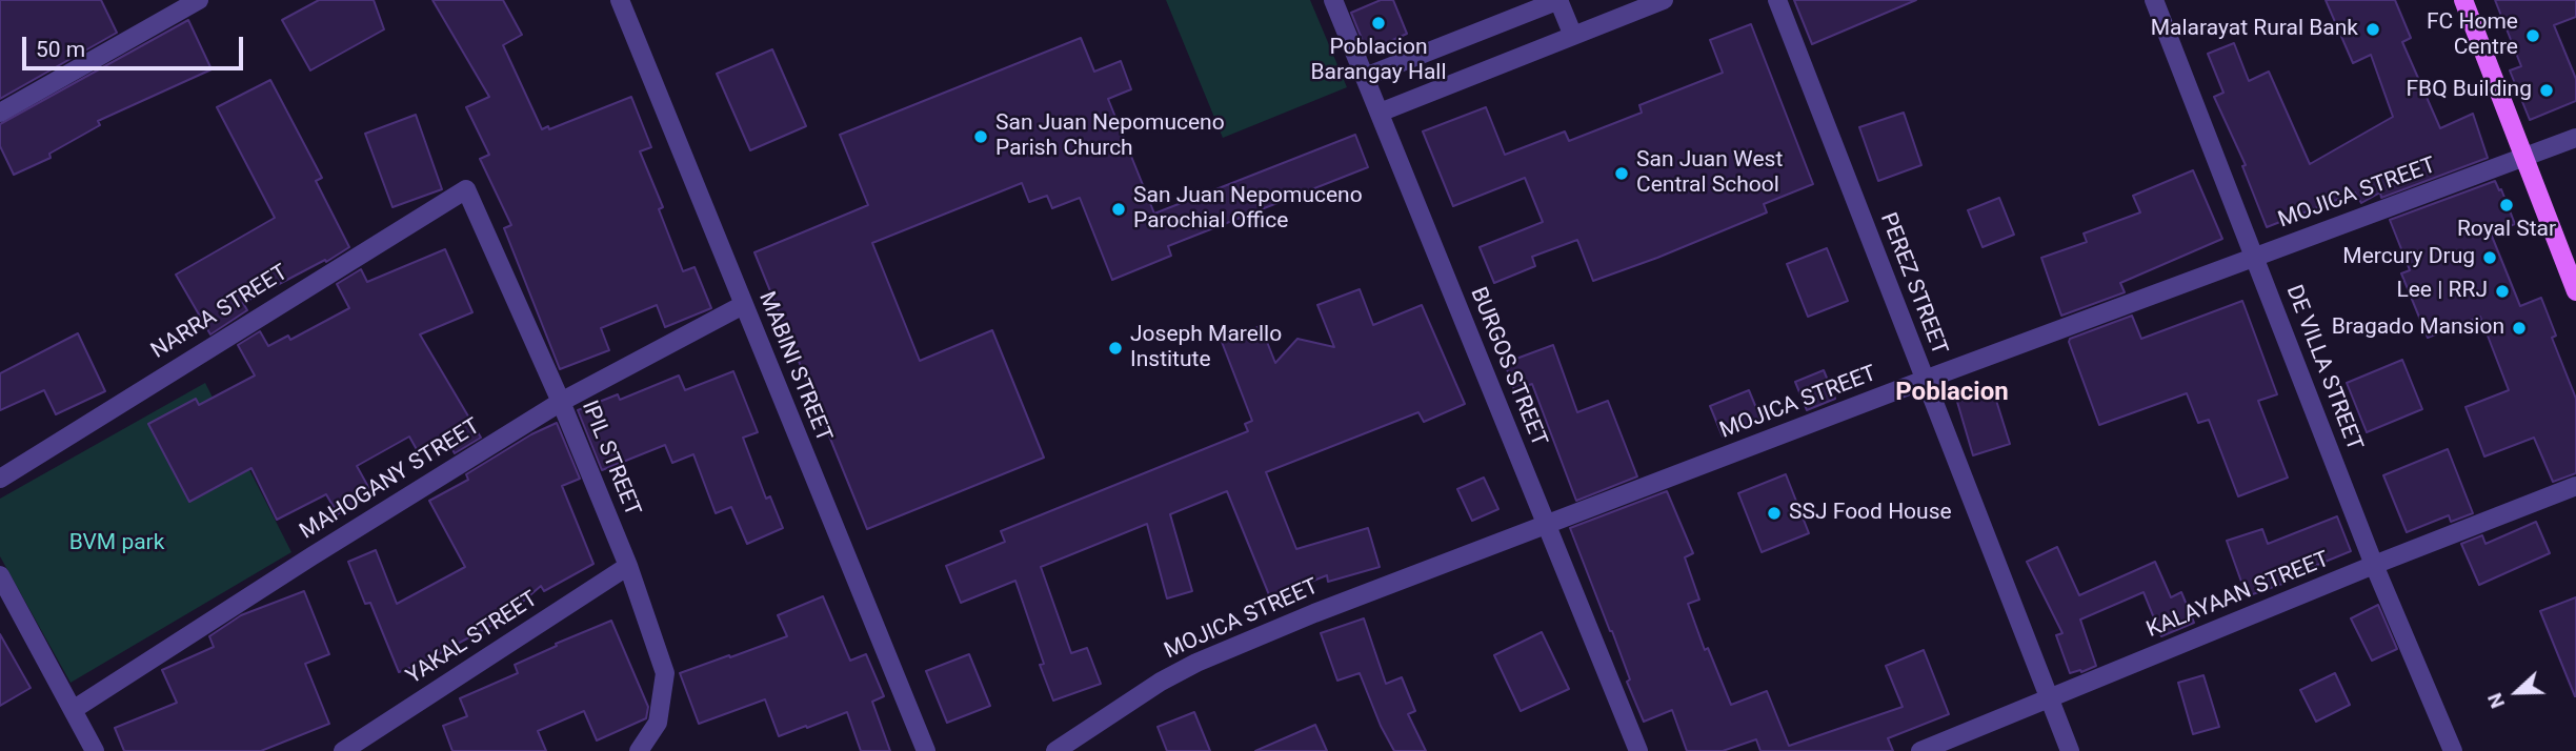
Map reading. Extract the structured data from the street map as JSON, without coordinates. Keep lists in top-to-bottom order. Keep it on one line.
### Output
{"streets":{"street":["MOJICA STREET","PEREZ STREET","NARRA STREET","MABINI STREET","BURGOS STREET","DE VILLA STREET","IPIL STREET","MAHOGANY STREET","KALAYAAN STREET","YAKAL STREET"]},"crossings":[["MOJICA STREET","PEREZ STREET"],["MOJICA STREET","BURGOS STREET"],["MOJICA STREET","DE VILLA STREET"],["PEREZ STREET","KALAYAAN STREET"],["NARRA STREET","IPIL STREET"],["MABINI STREET","MAHOGANY STREET"],["DE VILLA STREET","KALAYAAN STREET"],["IPIL STREET","MAHOGANY STREET"],["IPIL STREET","YAKAL STREET"]],"districts":["Poblacion"],"parks":["BVM park"],"places":["Poblacion Barangay Hall","Malarayat Rural Bank","FC Home Centre","FBQ Building","San Juan Nepomuceno Parish Church","San Juan West Central School","Royal Star","San Juan Nepomuceno Parochial Office","Mercury Drug","Lee | RRJ","Bragado Mansion","Joseph Marello Institute","SSJ Food House"],"scale_bar":"50 m","north":"left"}
